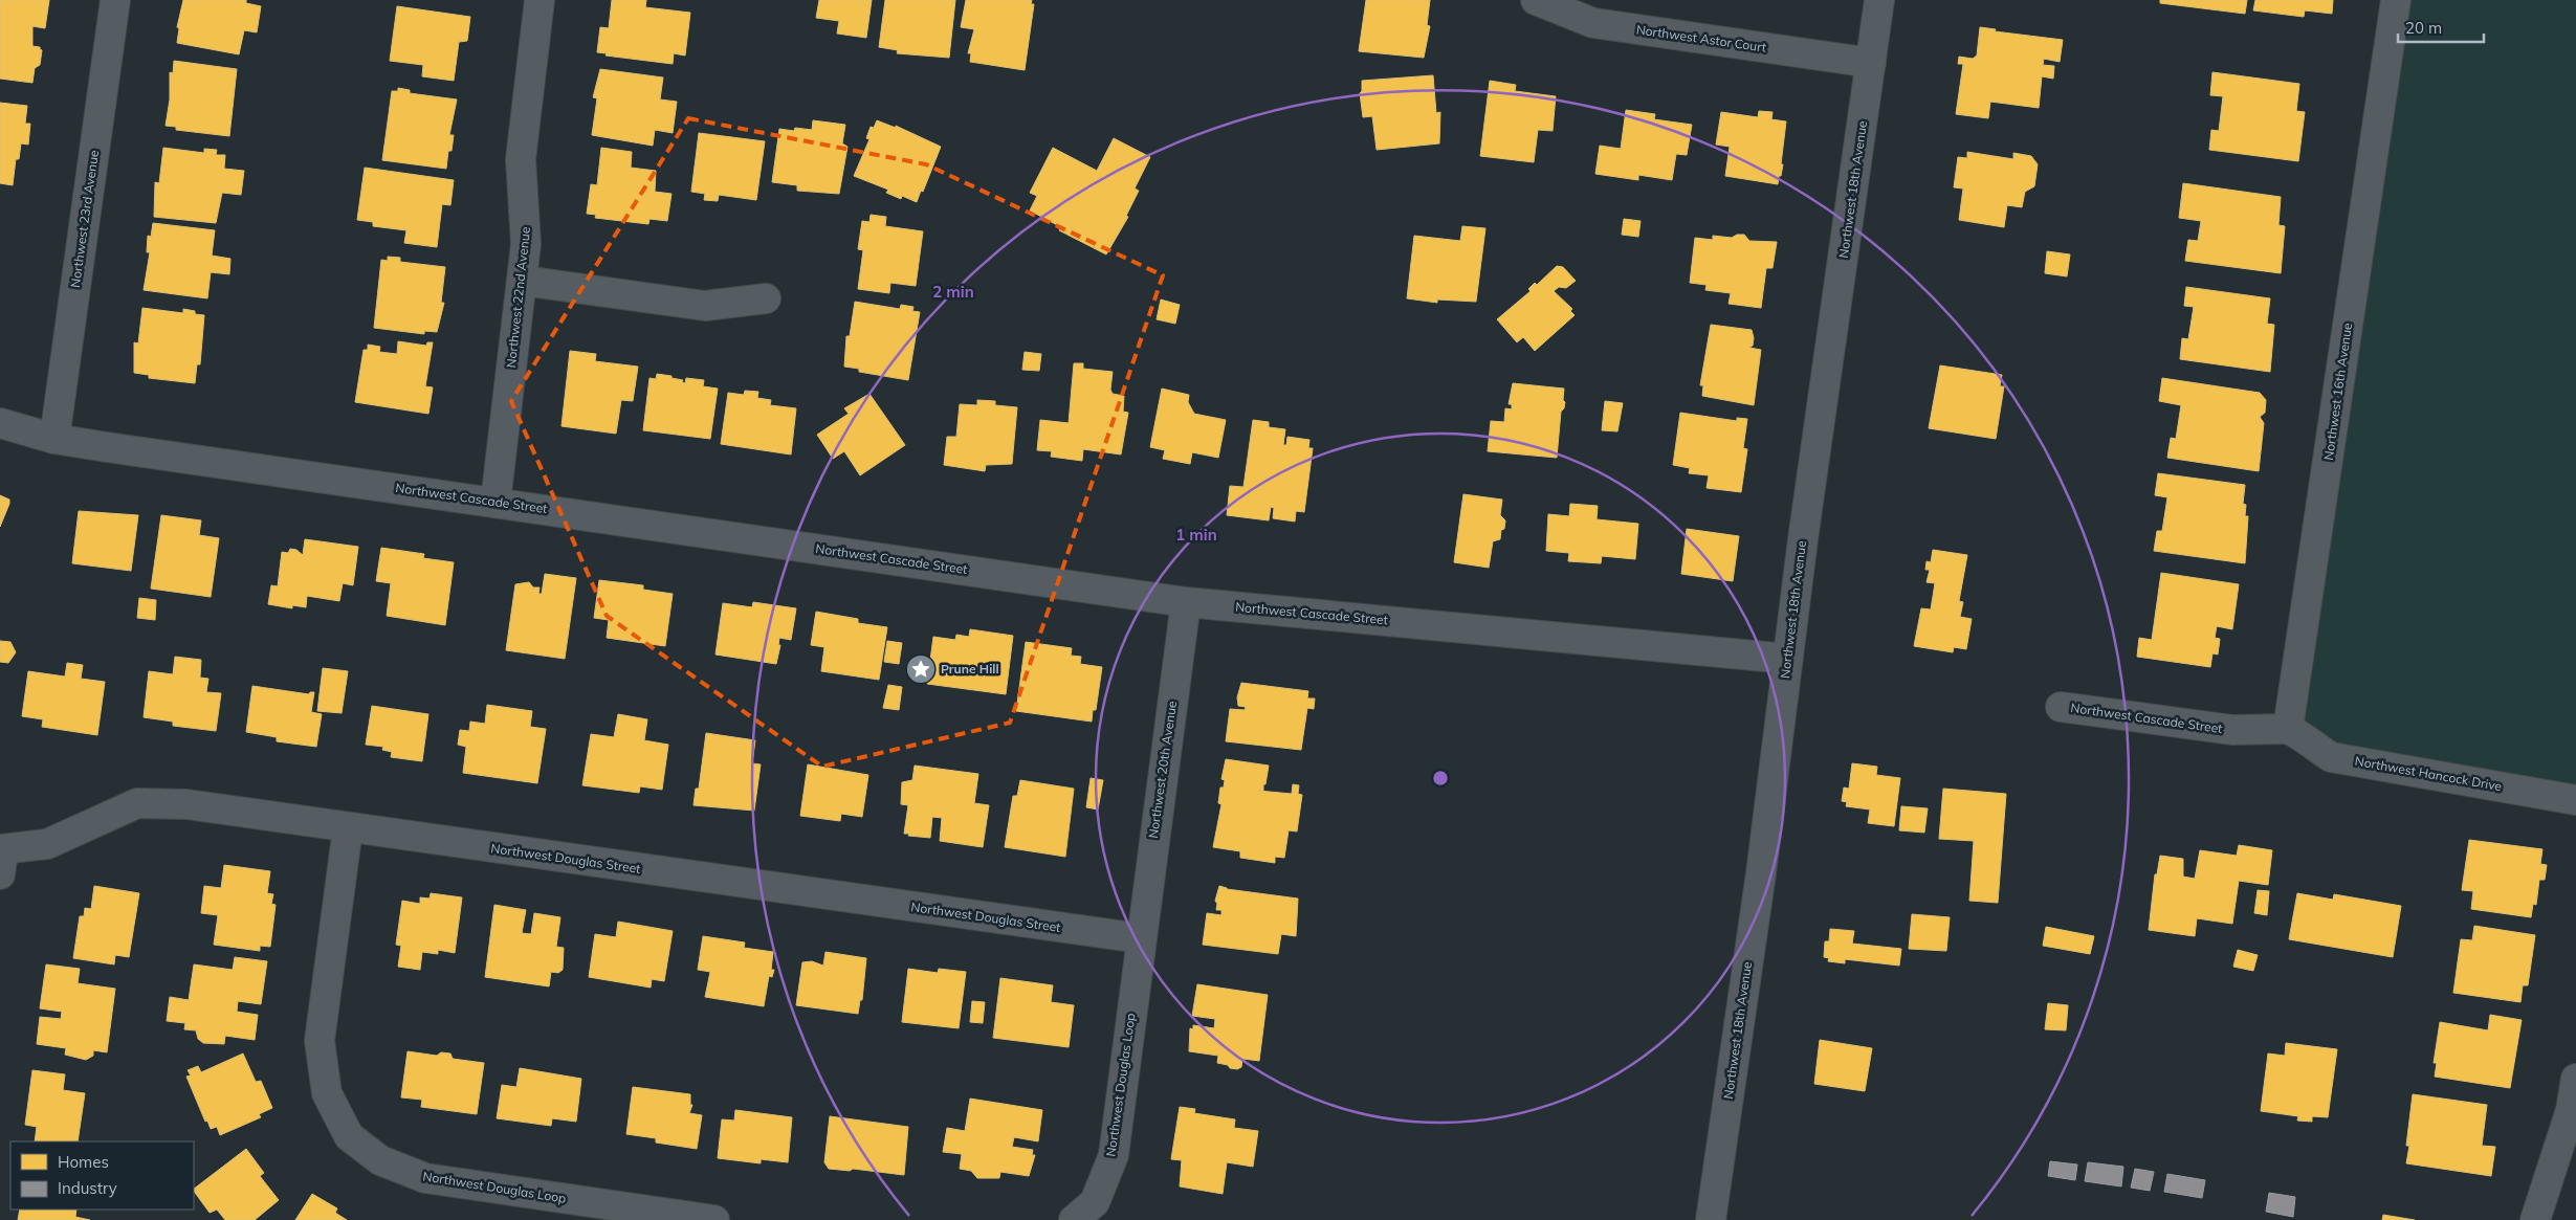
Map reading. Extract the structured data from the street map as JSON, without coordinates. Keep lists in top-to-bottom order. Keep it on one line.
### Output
{"streets":{"street":["Northwest Astor Court","Northwest 18th Avenue","Northwest 23rd Avenue","Northwest 22nd Avenue","Northwest 16th Avenue","Northwest Cascade Street","Northwest 20th Avenue","Northwest Hancock Drive","Northwest Douglas Street","Northwest Douglas Loop"]},"crossings":[["Northwest Astor Court","Northwest 18th Avenue"],["Northwest 18th Avenue","Northwest Cascade Street"],["Northwest 23rd Avenue","Northwest Cascade Street"],["Northwest 22nd Avenue","Northwest Cascade Street"],["Northwest 16th Avenue","Northwest Cascade Street"],["Northwest 16th Avenue","Northwest Hancock Drive"],["Northwest Cascade Street","Northwest 20th Avenue"],["Northwest Cascade Street","Northwest Hancock Drive"],["Northwest 20th Avenue","Northwest Douglas Street"],["Northwest 20th Avenue","Northwest Douglas Loop"],["Northwest Douglas Street","Northwest Douglas Loop"]],"places":{"place":["Prune Hill"]},"legend":["Homes","Industry"],"scale_bar":"20 m","rings":["2 min","1 min"]}
